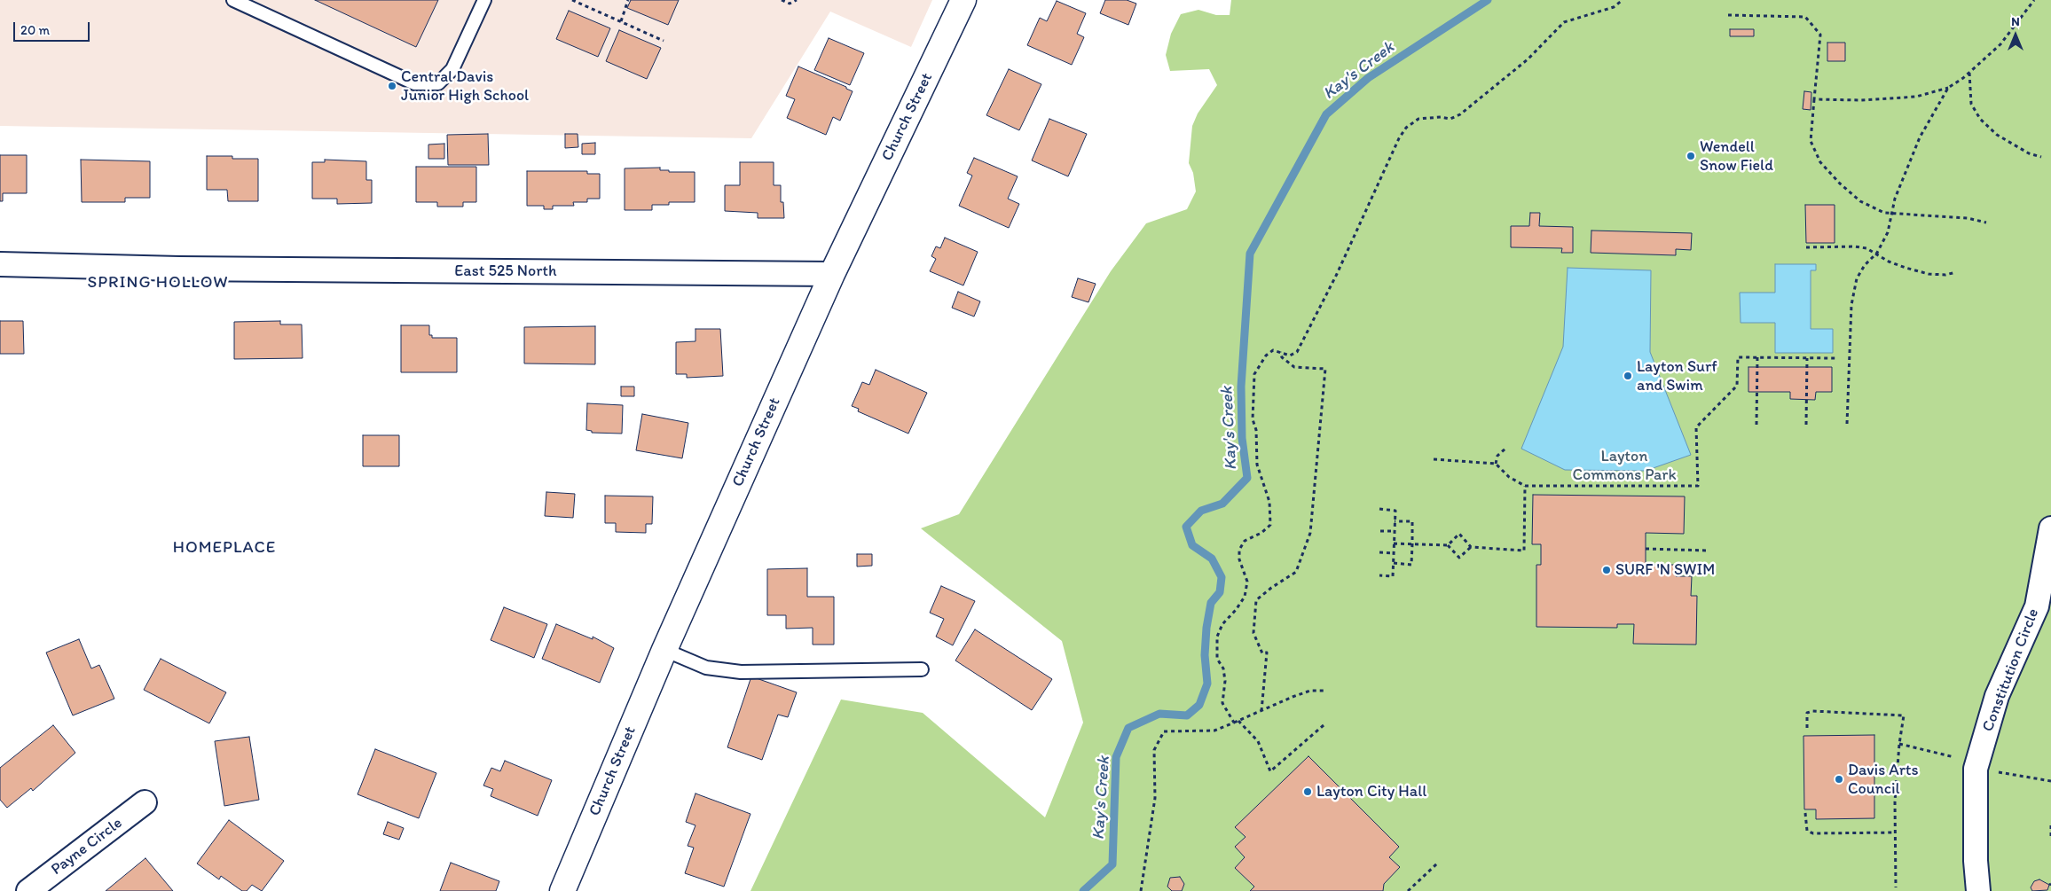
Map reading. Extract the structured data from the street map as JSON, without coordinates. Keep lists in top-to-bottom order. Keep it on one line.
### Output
{"streets":{"street":["Church Street","East 525 North","Constitution Circle","Payne Circle"]},"crossings":[["Church Street","East 525 North"]],"districts":["SPRING HOLLOW","HOMEPLACE"],"water":["Kay's Creek"],"parks":["Layton Commons Park"],"places":["Central Davis Junior High School","Wendell Snow Field","Layton Surf and Swim","SURF 'N SWIM","Davis Arts Council","Layton City Hall"],"scale_bar":"20 m","north":"top"}
